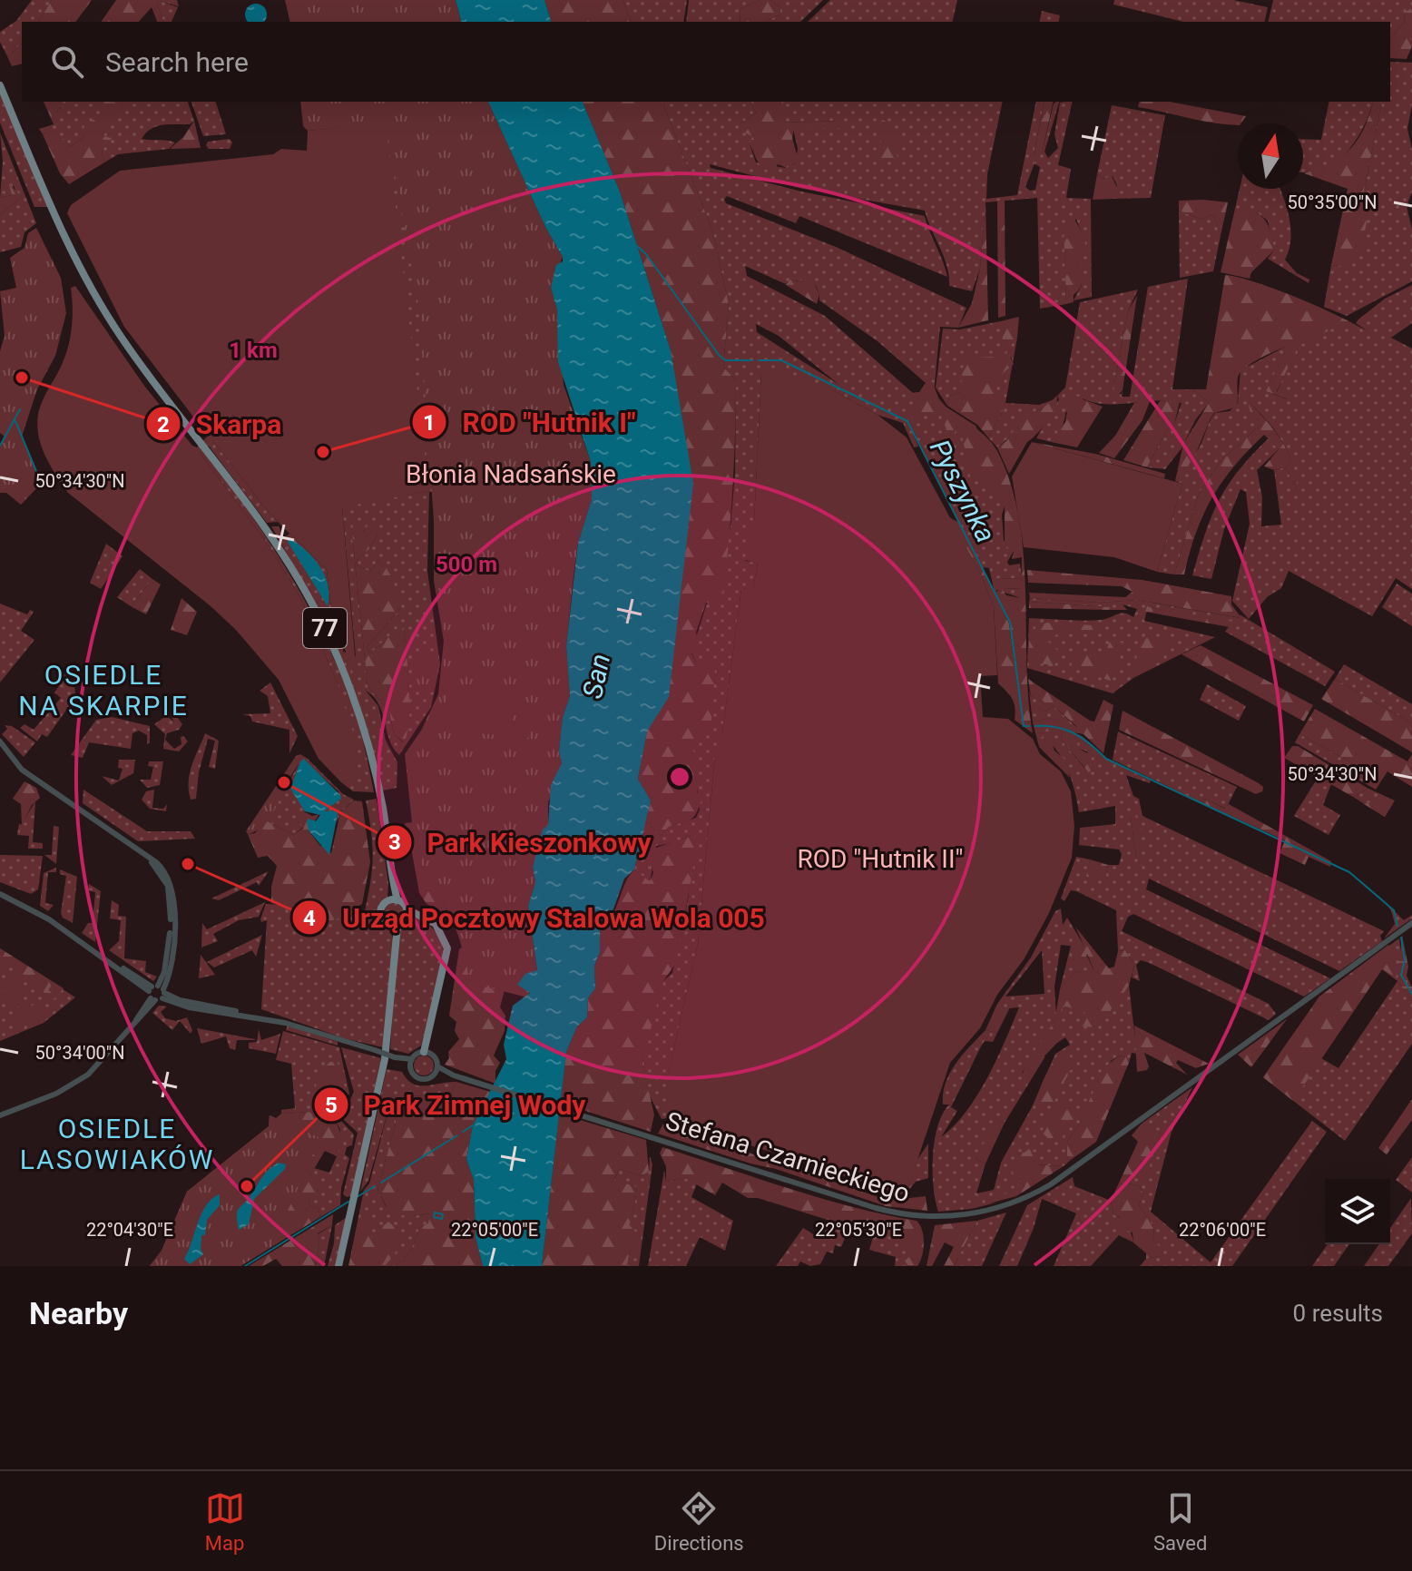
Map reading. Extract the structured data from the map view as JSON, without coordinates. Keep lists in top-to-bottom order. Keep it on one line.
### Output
{"streets":{"main road":["77"],"street":["Stefana Czarnieckiego"]},"districts":["OSIEDLE NA SKARPIE","OSIEDLE LASOWIAKÓW"],"water":["Pyszynka","San"],"parks":["Błonia Nadsańskie","ROD \"Hutnik II\""],"places":["Skarpa","ROD \"Hutnik I\"","Park Kieszonkowy","Urząd Pocztowy Stalowa Wola 005","Park Zimnej Wody"],"north":"top","page":{"search":"Search here","heading":["Nearby","0 results"],"nav":["Map","Directions","Saved"]},"coordinates":["50°35'00\"N","50°34'30\"N","50°34'00\"N","22°04'30\"E","22°05'00\"E","22°05'30\"E","22°06'00\"E"],"rings":["1 km","500 m"]}
